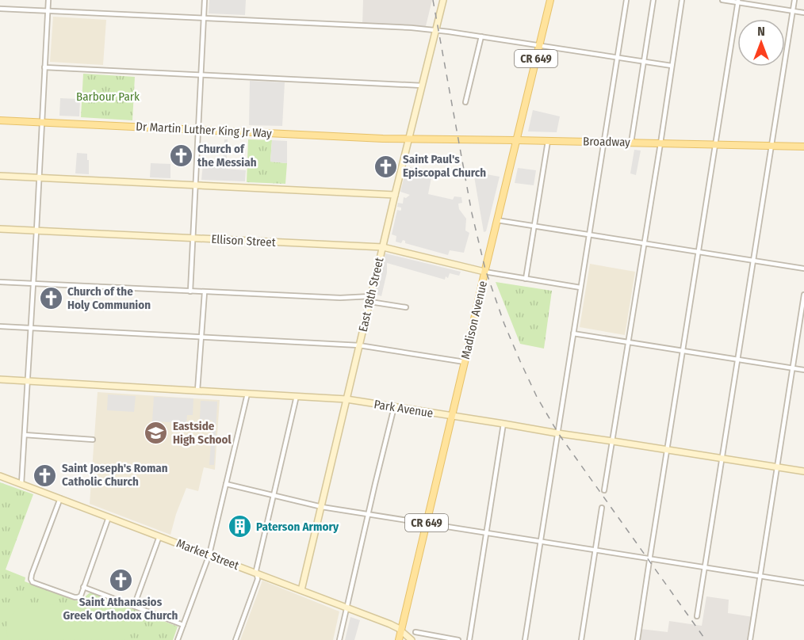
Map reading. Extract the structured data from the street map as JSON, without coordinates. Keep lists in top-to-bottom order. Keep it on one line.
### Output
{"streets":{"main road":["CR 649","Dr Martin Luther King Jr Way","Broadway","Madison Avenue"],"street":["Ellison Street","East 18th Street","Park Avenue","Market Street"]},"crossings":[["Dr Martin Luther King Jr Way","Broadway"],["Dr Martin Luther King Jr Way","East 18th Street"],["Broadway","East 18th Street"],["Broadway","Madison Avenue"],["Ellison Street","East 18th Street"],["Ellison Street","Madison Avenue"],["East 18th Street","Park Avenue"],["East 18th Street","Market Street"],["Madison Avenue","Park Avenue"],["Madison Avenue","Market Street"]],"parks":["Barbour Park"],"places":{"church":["Church of the Messiah","Saint Paul's Episcopal Church","Church of the Holy Communion","Saint Joseph's Roman Catholic Church","Saint Athanasios Greek Orthodox Church"],"school or university":["Eastside High School"],"building":["Paterson Armory"]},"north":"top"}
